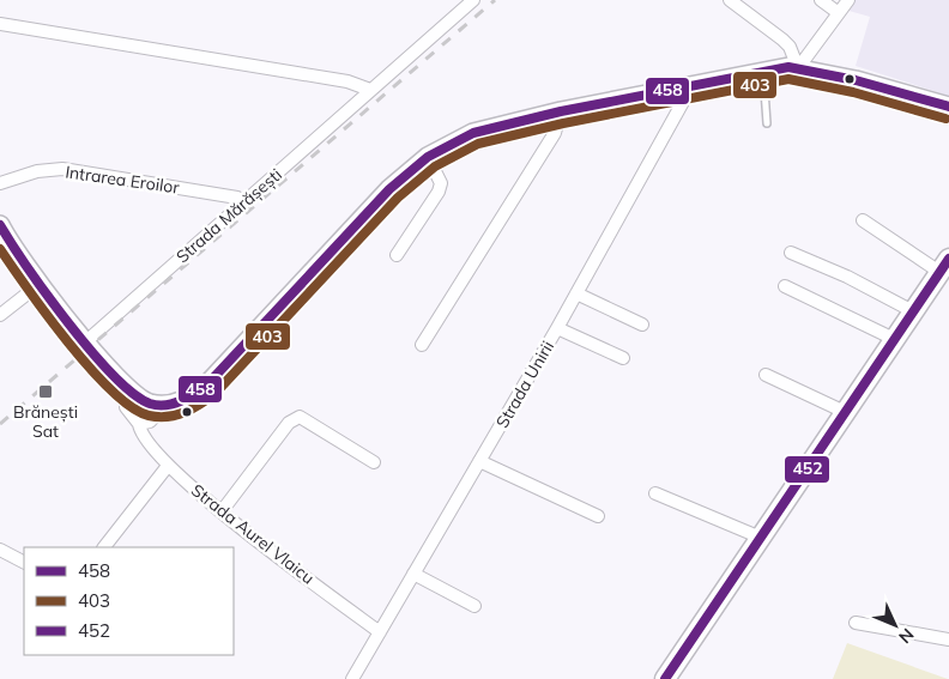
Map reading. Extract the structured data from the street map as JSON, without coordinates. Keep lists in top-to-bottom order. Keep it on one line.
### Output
{"streets":{"street":["Intrarea Eroilor","Strada Mărășești","Strada Unirii","Strada Aurel Vlaicu"]},"crossings":[["Intrarea Eroilor","Strada Mărășești"],["Strada Unirii","Strada Aurel Vlaicu"]],"places":{"transit":["Brănești Sat"]},"lines":["transit line 458","transit line 403","transit line 452"],"legend":["458","403","452"],"north":"bottom right"}
